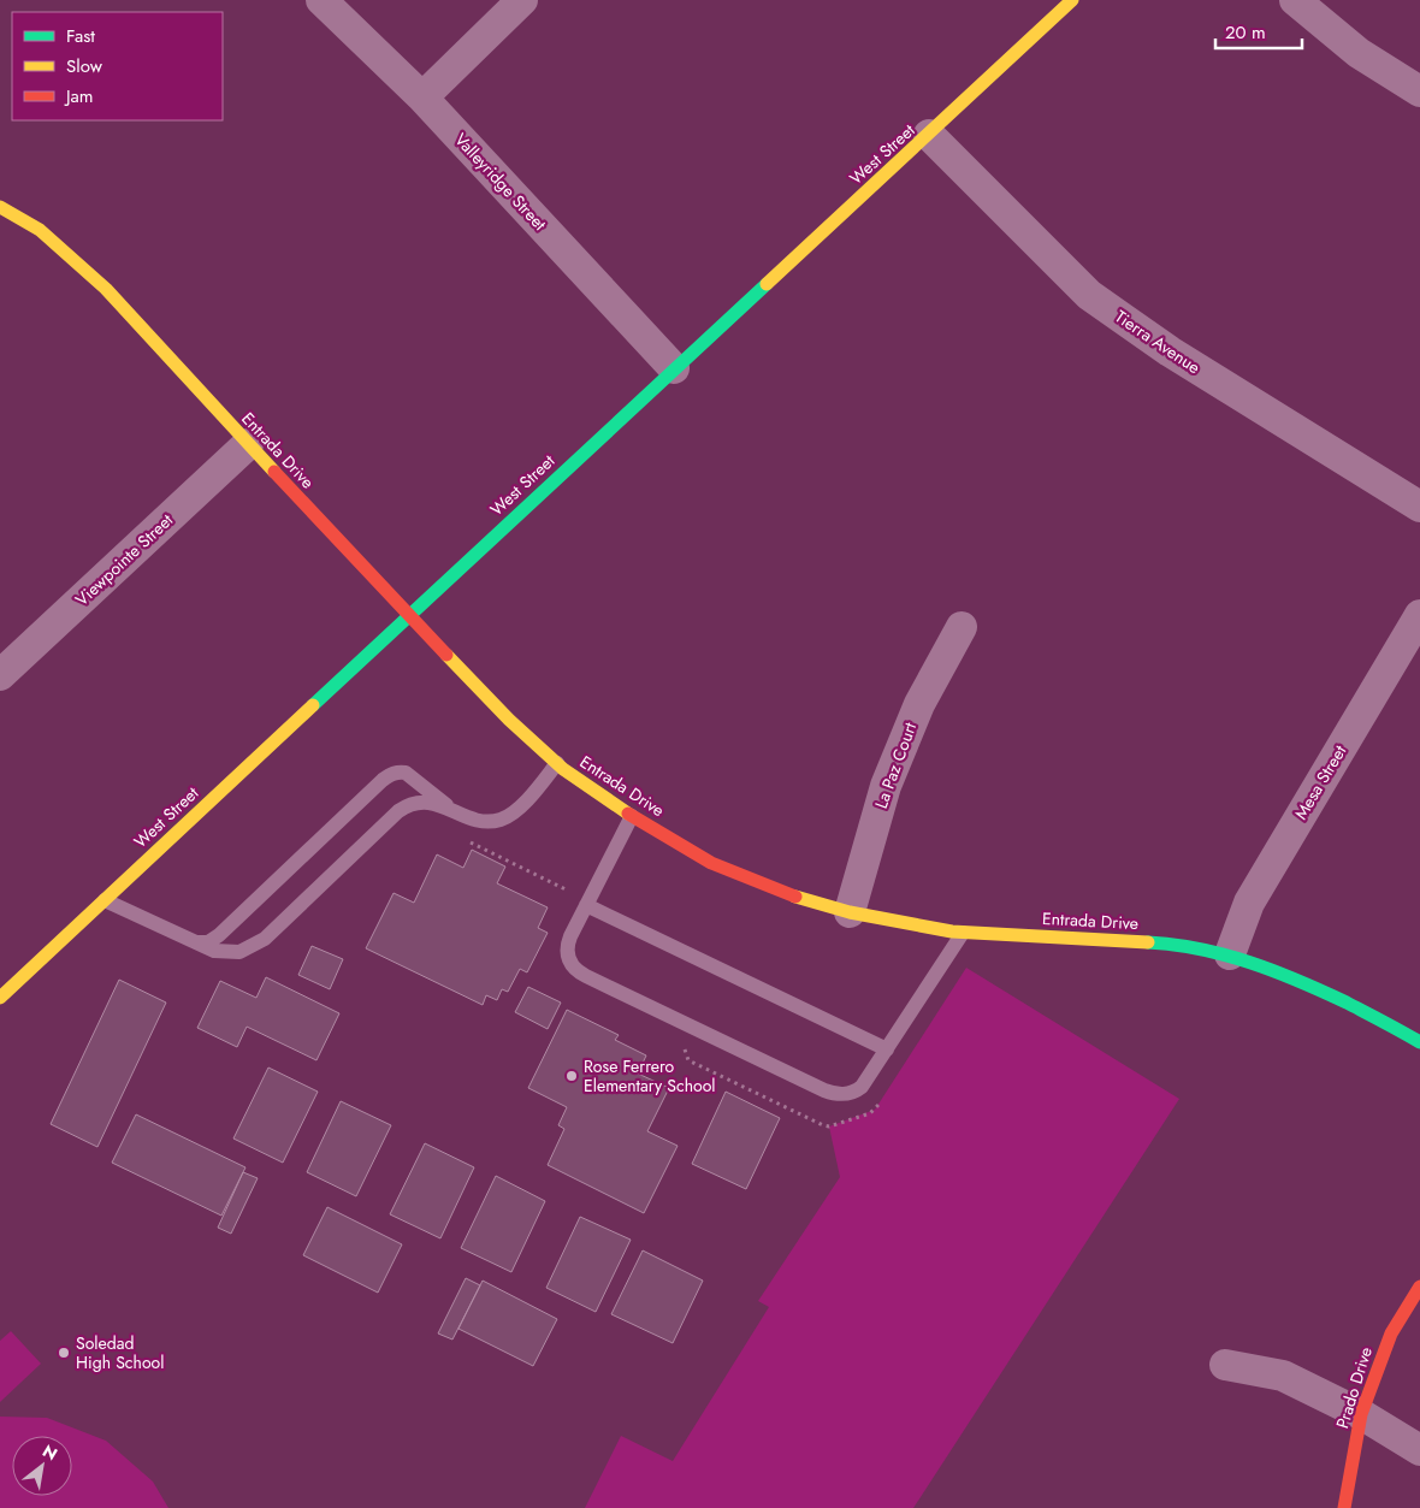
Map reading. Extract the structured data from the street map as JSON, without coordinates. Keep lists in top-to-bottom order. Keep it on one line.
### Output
{"streets":{"street":["West Street","Valleyridge Street","Tierra Avenue","Entrada Drive","Viewpointe Street","La Paz Court","Mesa Street","Prado Drive"]},"crossings":[["West Street","Valleyridge Street"],["West Street","Tierra Avenue"],["West Street","Entrada Drive"],["Entrada Drive","Viewpointe Street"],["Entrada Drive","La Paz Court"],["Entrada Drive","Mesa Street"]],"places":["Rose Ferrero Elementary School","Soledad High School"],"legend":["Fast","Slow","Jam"],"scale_bar":"20 m","north":"top right"}
